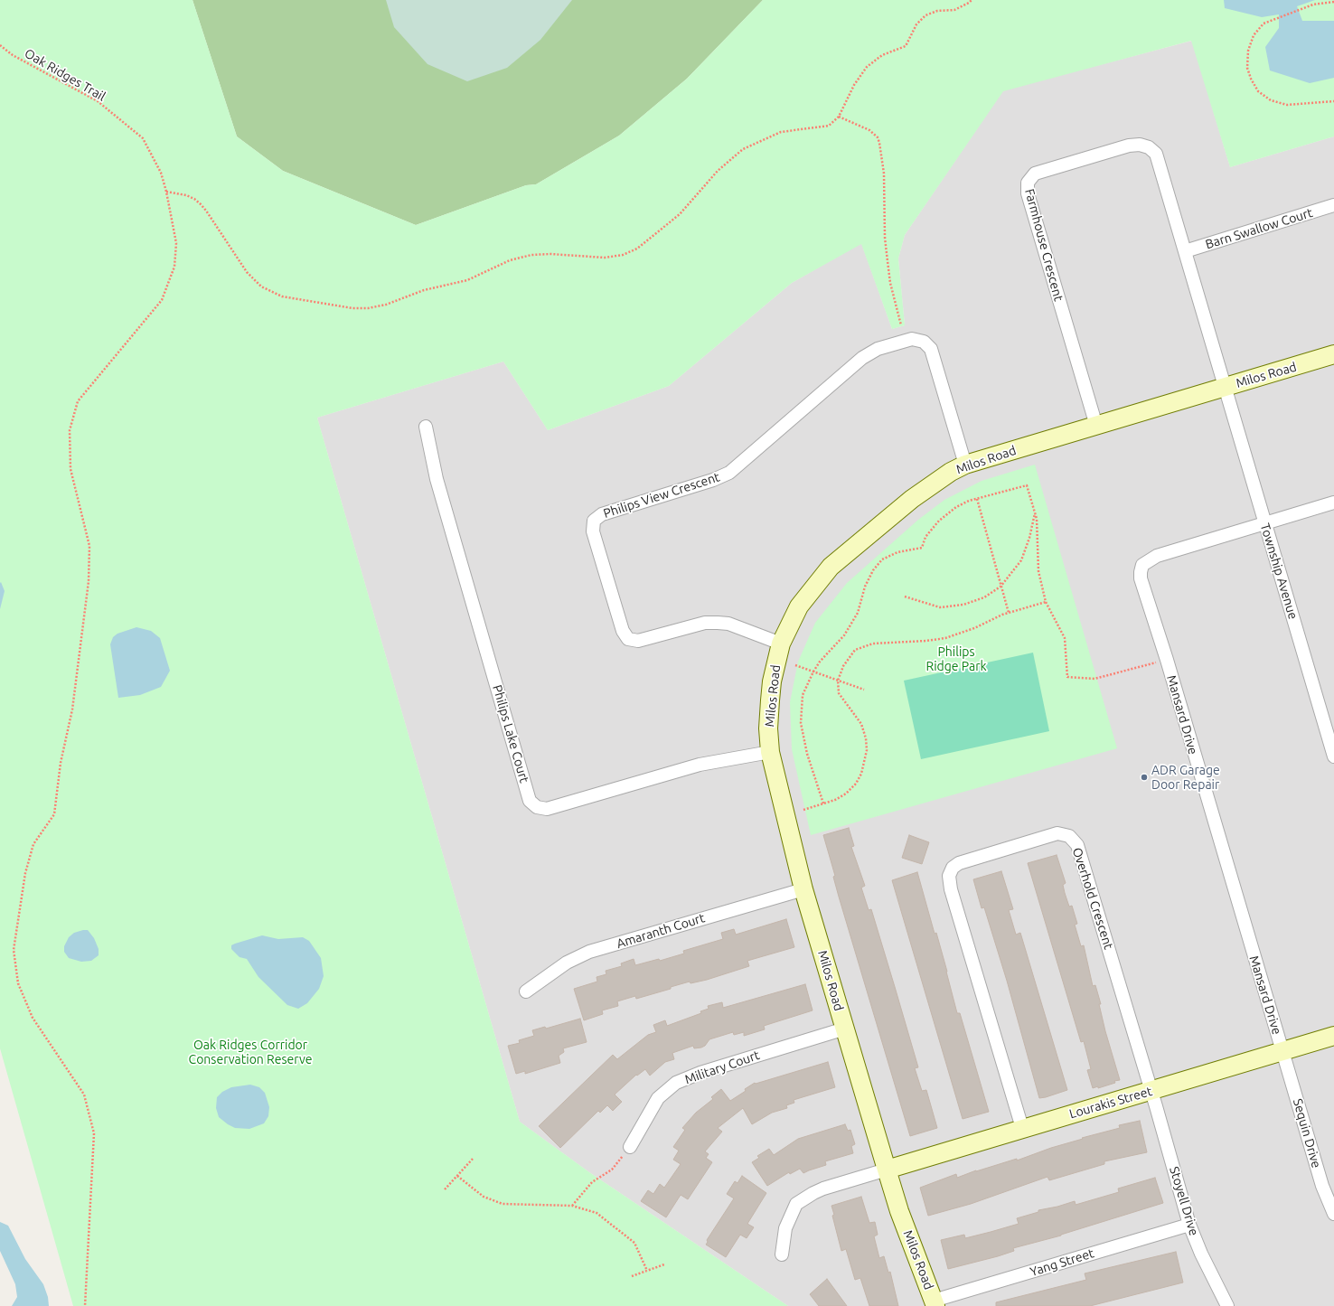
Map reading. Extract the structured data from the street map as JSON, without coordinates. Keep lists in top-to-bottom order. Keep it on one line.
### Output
{"streets":{"street":["Barn Swallow Court","Farmhouse Crescent","Milos Road","Philips View Crescent","Township Avenue","Mansard Drive","Philips Lake Court","Overhold Crescent","Amaranth Court","Military Court","Lourakis Street","Sequin Drive","Stoyell Drive","Yang Street"],"path":["Oak Ridges Trail"]},"crossings":[["Barn Swallow Court","Farmhouse Crescent"],["Farmhouse Crescent","Milos Road"],["Farmhouse Crescent","Township Avenue"],["Milos Road","Philips View Crescent"],["Milos Road","Township Avenue"],["Milos Road","Philips Lake Court"],["Milos Road","Amaranth Court"],["Milos Road","Military Court"],["Milos Road","Lourakis Street"],["Milos Road","Yang Street"],["Township Avenue","Mansard Drive"],["Mansard Drive","Lourakis Street"],["Mansard Drive","Sequin Drive"],["Overhold Crescent","Lourakis Street"],["Overhold Crescent","Stoyell Drive"],["Lourakis Street","Sequin Drive"],["Lourakis Street","Stoyell Drive"],["Stoyell Drive","Yang Street"]],"parks":["Philips Ridge Park","Oak Ridges Corridor Conservation Reserve"],"places":["ADR Garage Door Repair"]}
